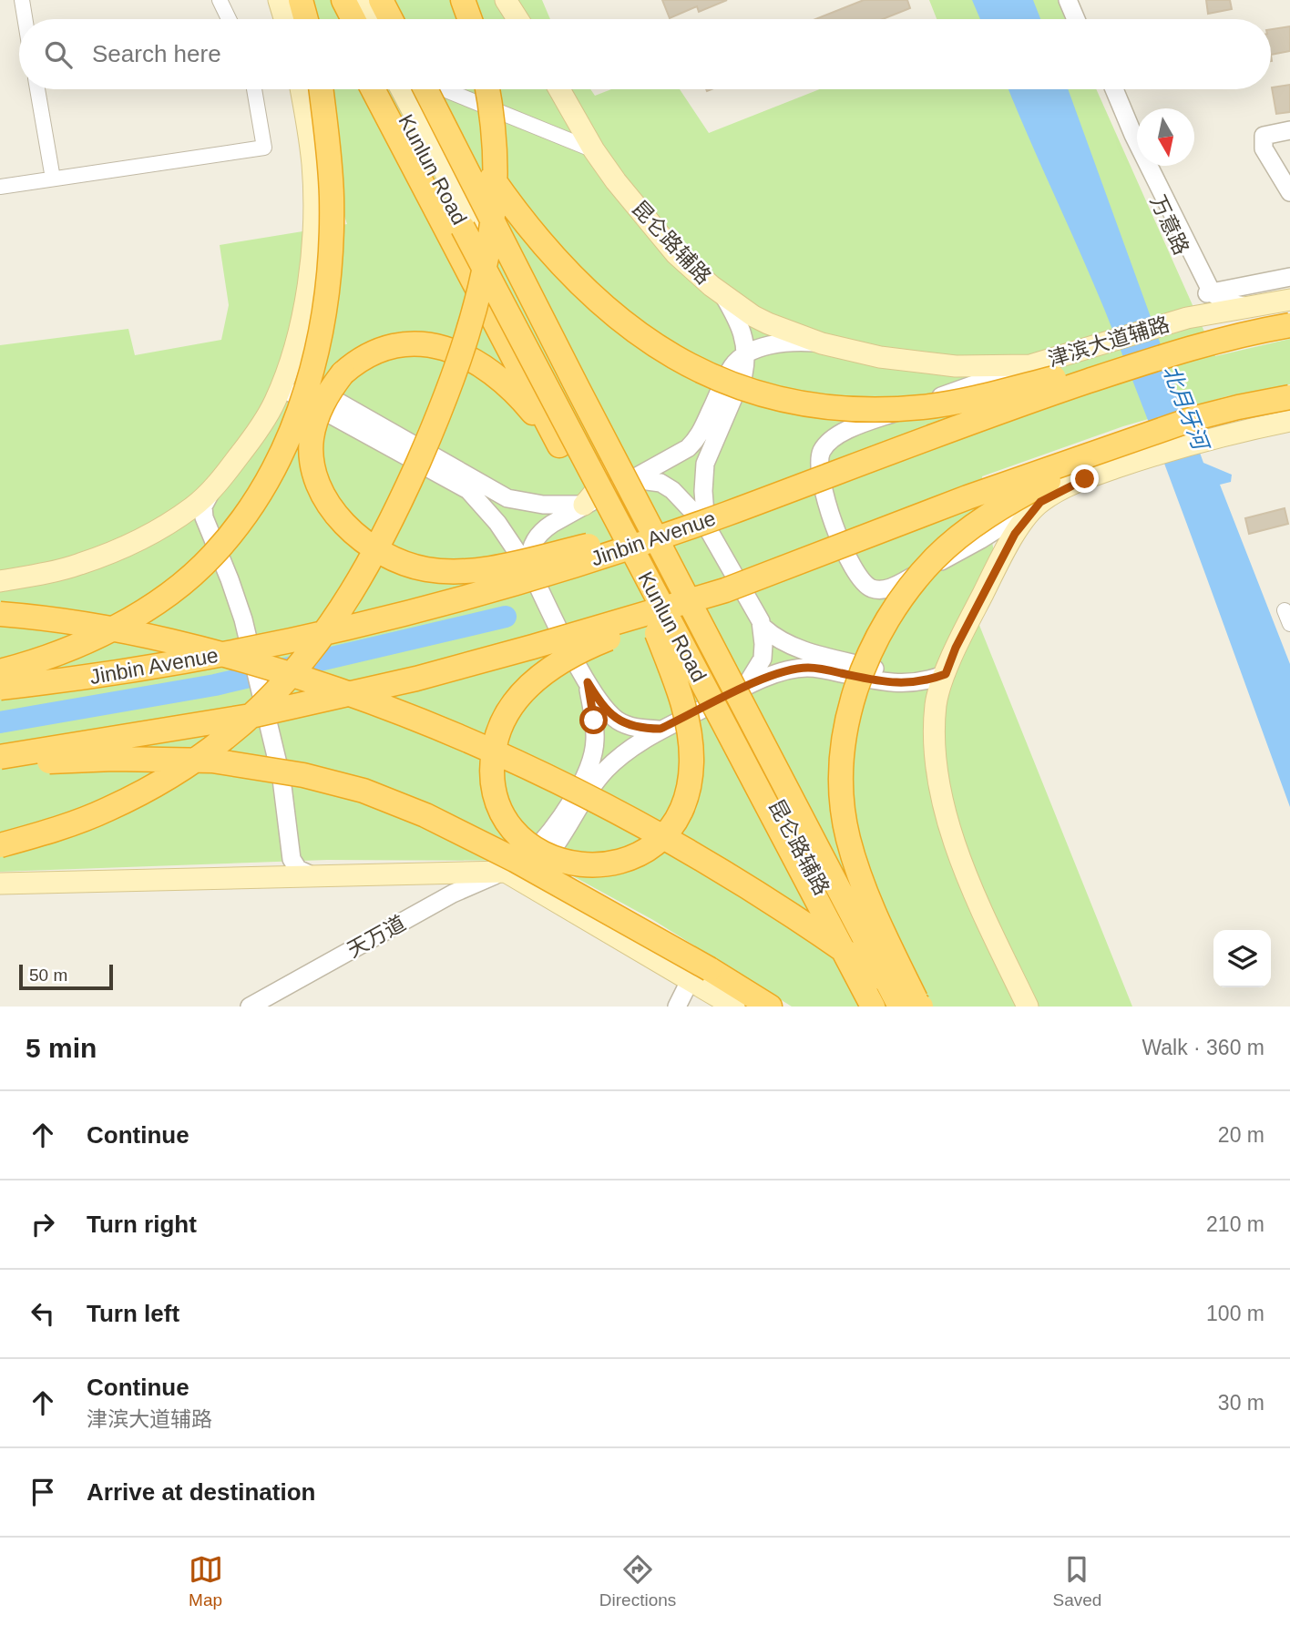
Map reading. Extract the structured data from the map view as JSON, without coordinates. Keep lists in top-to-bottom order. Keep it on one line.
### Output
{"streets":{"highway":["Kunlun Road","Jinbin Avenue"],"main road":["昆仑路辅路","津滨大道辅路"],"street":["万意路","天万道"]},"crossings":[["昆仑路辅路","津滨大道辅路"]],"water":["北月牙河"],"scale_bar":"50 m","north":"bottom","page":{"search":"Search here","scale":"50 m","heading":["5 min","Walk · 360 m"],"list":[["Continue","20 m"],["Turn right","210 m"],["Turn left","100 m"],["Continue","津滨大道辅路","30 m"],"Arrive at destination"],"nav":["Map","Directions","Saved"]}}
